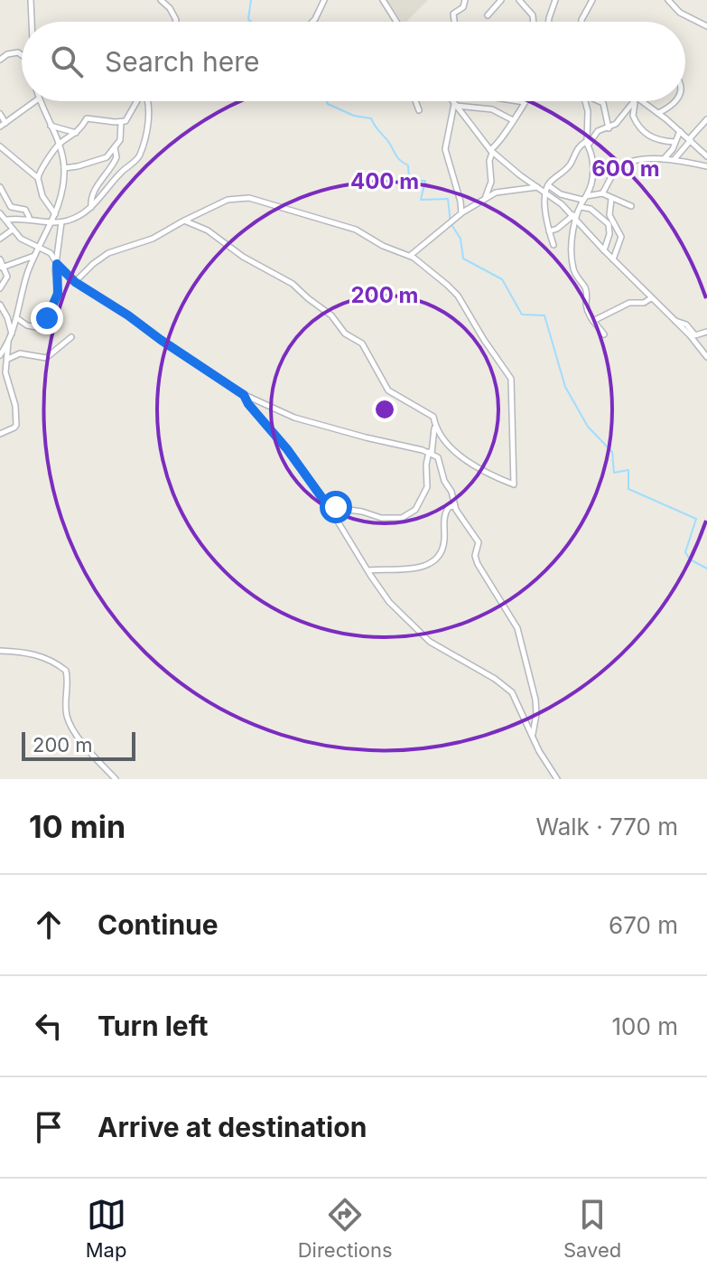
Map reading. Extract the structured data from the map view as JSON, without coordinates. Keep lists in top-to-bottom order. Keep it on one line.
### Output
{"scale_bar":"200 m","page":{"search":"Search here","scale":"200 m","heading":["10 min","Walk · 770 m"],"list":[["Continue","670 m"],["Turn left","100 m"],"Arrive at destination"],"nav":["Map","Directions","Saved"]},"rings":["600 m","400 m","200 m"]}
